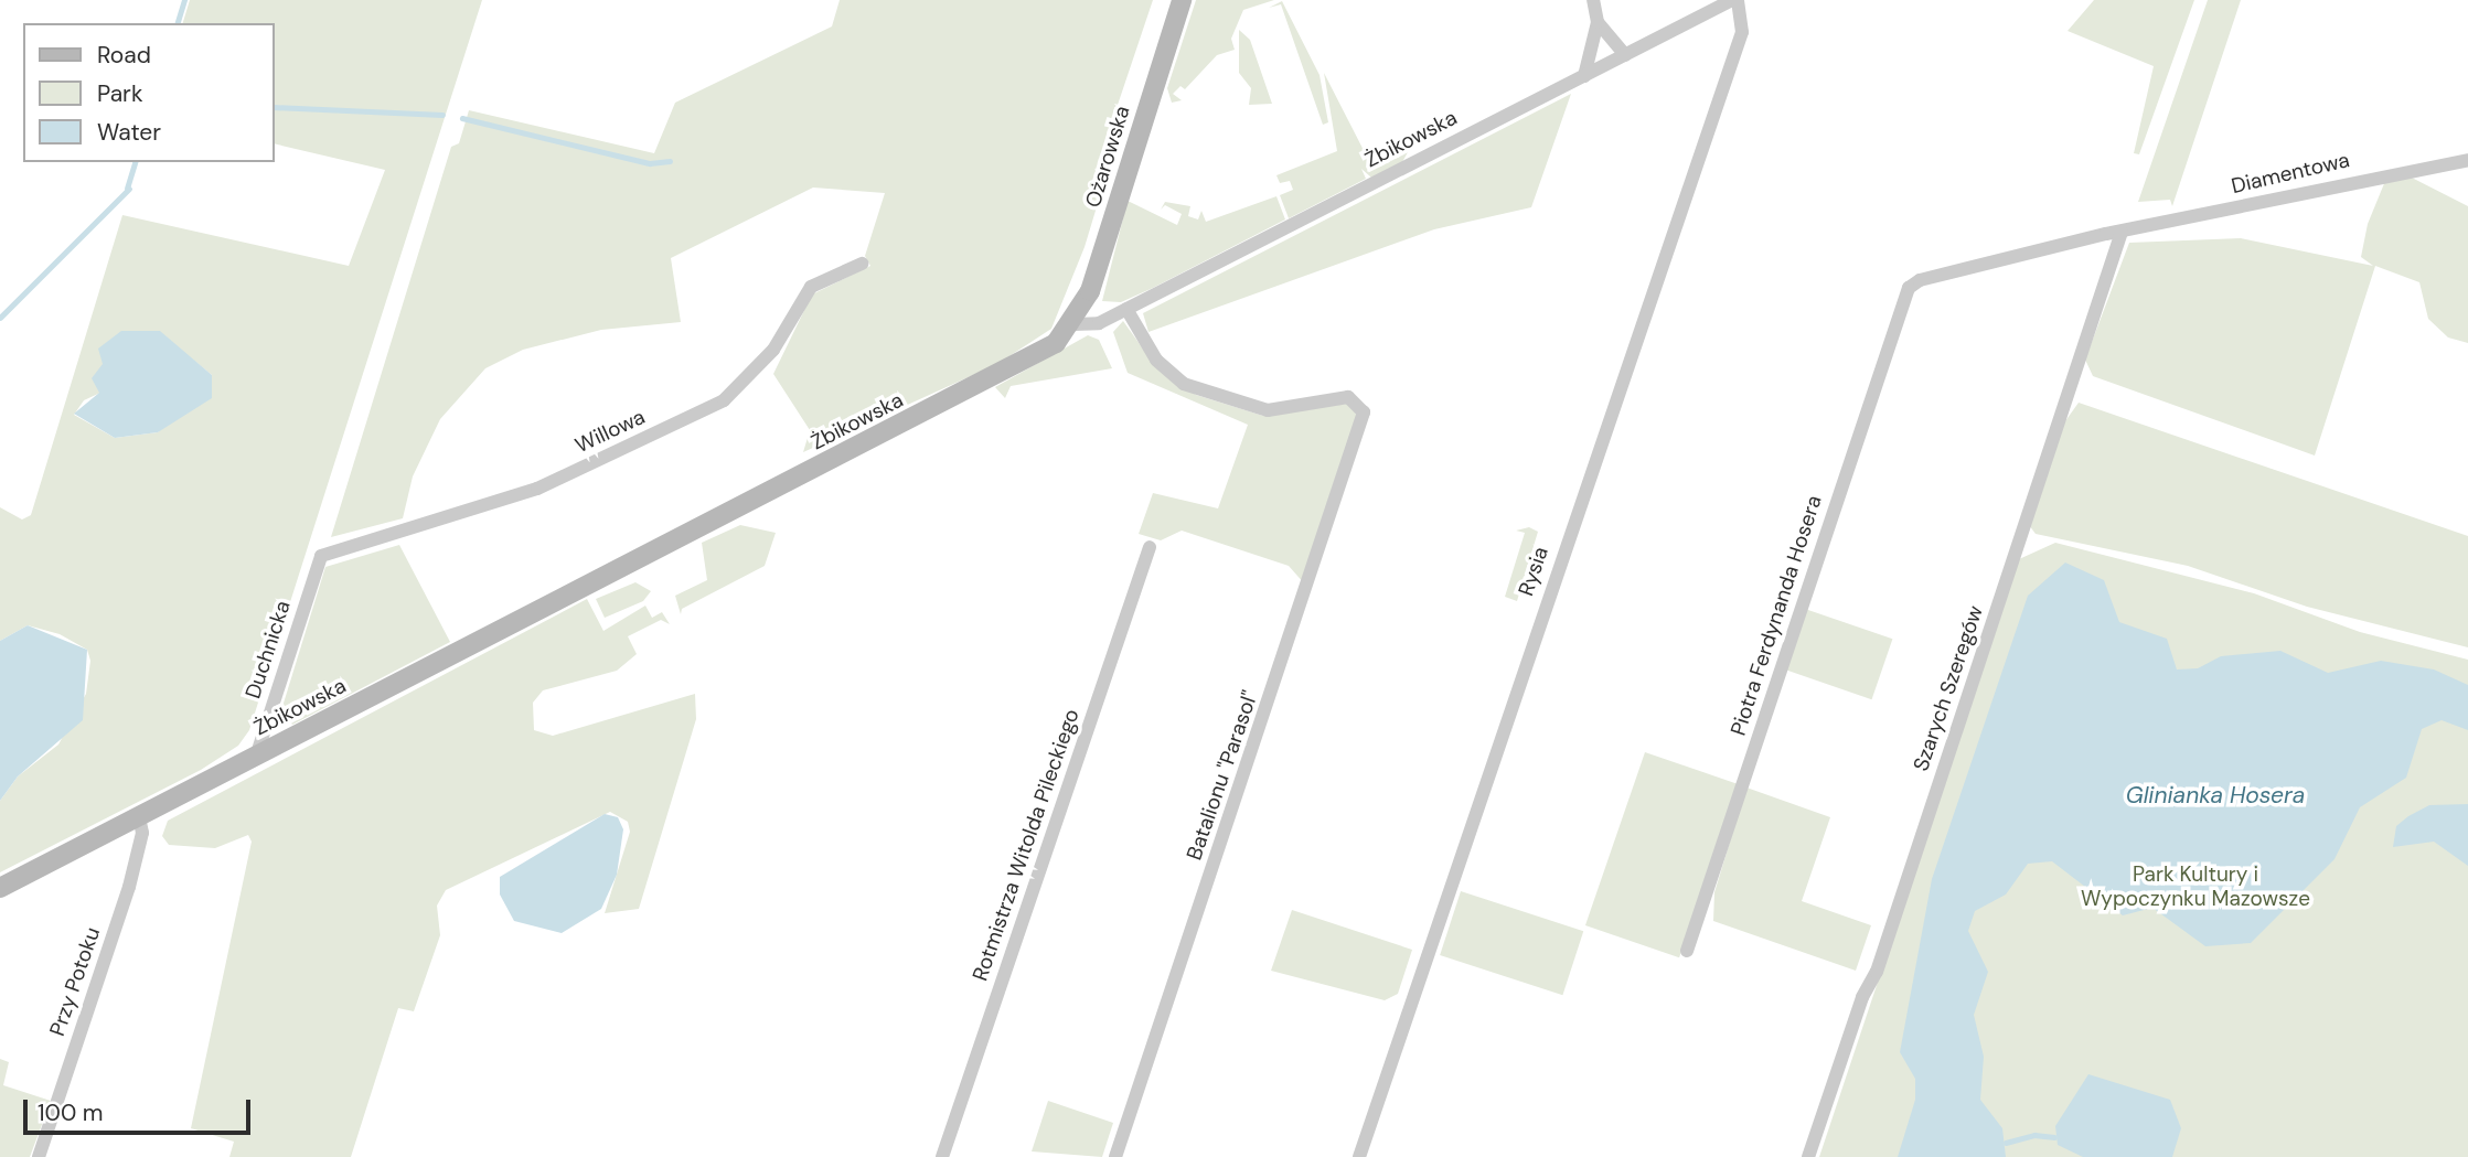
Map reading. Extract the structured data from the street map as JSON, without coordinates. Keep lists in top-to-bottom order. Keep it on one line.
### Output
{"streets":{"main road":["Żbikowska","Ożarowska"],"street":["Diamentowa","Willowa","Rysia","Piotra Ferdynanda Hosera","Duchnicka","Szarych Szeregów","Batalionu \"Parasol\"","Rotmistrza Witolda Pileckiego","Przy Potoku"]},"crossings":[["Żbikowska","Ożarowska"],["Żbikowska","Duchnicka"],["Żbikowska","Batalionu \"Parasol\""],["Żbikowska","Przy Potoku"],["Diamentowa","Piotra Ferdynanda Hosera"],["Diamentowa","Szarych Szeregów"],["Willowa","Duchnicka"]],"water":["Glinianka Hosera"],"parks":["Park Kultury i Wypoczynku Mazowsze"],"legend":["Road","Park","Water"],"scale_bar":"100 m"}
